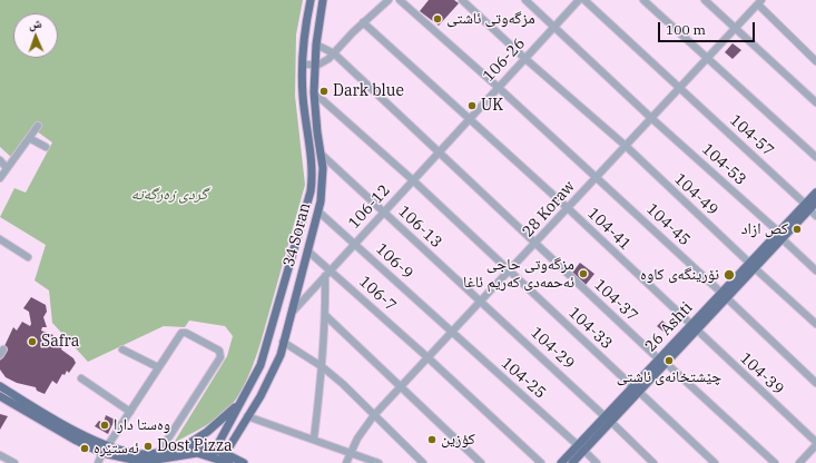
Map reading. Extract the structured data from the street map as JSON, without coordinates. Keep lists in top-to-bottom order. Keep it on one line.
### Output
{"streets":{"main road":["34 Soran","26 Ashti"],"street":["106-26","104-57","104-53","104-49","106-12","28 Koraw","104-45","106-13","104-41","106-9","106-7","104-37","104-33","104-29","104-39","104-25"]},"crossings":[["106-26","104-53"],["106-26","104-49"],["106-26","106-12"],["106-26","104-45"],["106-26","104-41"],["104-57","28 Koraw"],["104-57","26 Ashti"],["104-53","28 Koraw"],["104-53","26 Ashti"],["104-49","28 Koraw"],["104-49","26 Ashti"],["106-12","106-13"],["106-12","104-41"],["106-12","34 Soran"],["106-12","106-9"],["106-12","106-7"],["106-12","104-37"],["106-12","104-33"],["28 Koraw","104-45"],["28 Koraw","106-13"],["28 Koraw","104-41"],["28 Koraw","106-9"],["28 Koraw","106-7"],["28 Koraw","104-37"],["28 Koraw","104-33"],["28 Koraw","104-29"],["28 Koraw","104-25"],["104-45","26 Ashti"],["106-13","34 Soran"],["106-13","104-29"],["104-41","26 Ashti"],["104-41","104-39"],["34 Soran","106-9"],["34 Soran","106-7"],["34 Soran","104-37"],["34 Soran","104-33"],["106-9","104-25"],["104-37","26 Ashti"],["26 Ashti","104-33"],["26 Ashti","104-29"],["26 Ashti","104-39"],["26 Ashti","104-25"]],"parks":["گردی زەرگەتە"],"places":["مزگەوتی ئاشتی","Dark blue","UK","كص ازاد","مزگەوتی حاجی ئەحمەدی کەریم ئاغا","نۆرینگەی کاوە","Safra","چێشتخانەی ئاشتی","وەستا دارا","كؤزين","Dost Pizza","ئەستێرە"],"scale_bar":"100 m","north":"top"}
